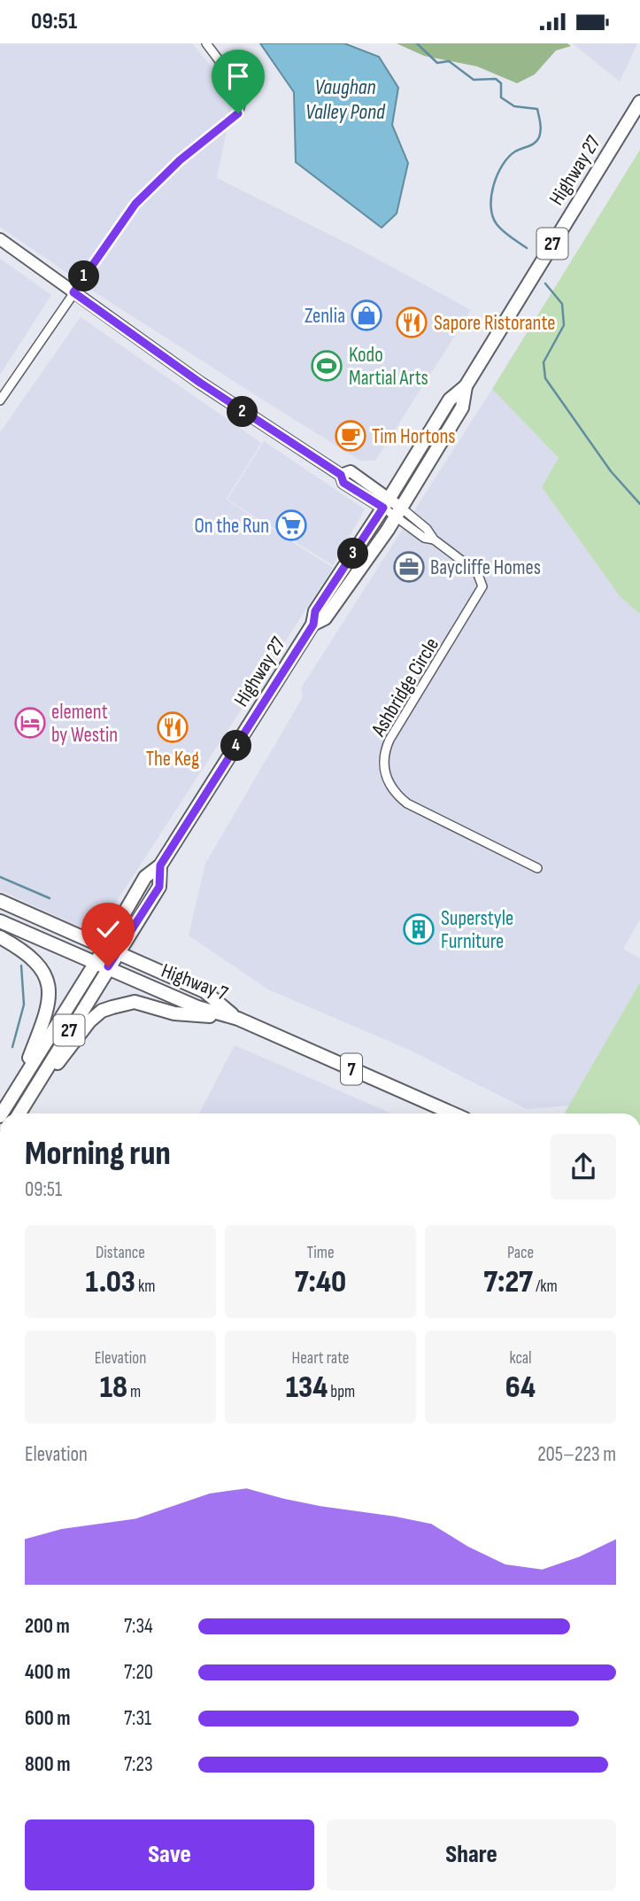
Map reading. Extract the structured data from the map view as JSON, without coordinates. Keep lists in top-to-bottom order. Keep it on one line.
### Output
{"streets":{"main road":["Highway 27","27","Highway 7","7"],"street":["Ashbridge Circle"]},"crossings":[["Highway 27","Ashbridge Circle"],["Highway 27","Highway 7"]],"water":["Vaughan Valley Pond"],"places":{"shop":["Zenlia"],"restaurant":["Sapore Ristorante","The Keg"],"sports":["Kodo Martial Arts"],"cafe":["Tim Hortons"],"supermarket":["On the Run"],"office":["Baycliffe Homes"],"hotel":["element by Westin"],"building":["Superstyle Furniture"]},"page":{"status":"09:51","pins":["1","2","3","4"],"heading":["Morning run","09:51"],"stats":[["Distance","1.03 km"],["Time","7:40"],["Pace","7:27 /km"],["Elevation","18 m"],["Heart rate","134 bpm"],["kcal","64"]],"chart":["Elevation","205–223 m"],"list":[{"name":"200 m","note":"7:34"},{"name":"400 m","note":"7:20"},{"name":"600 m","note":"7:31"},{"name":"800 m","note":"7:23"}],"buttons":["Save","Share"]}}
